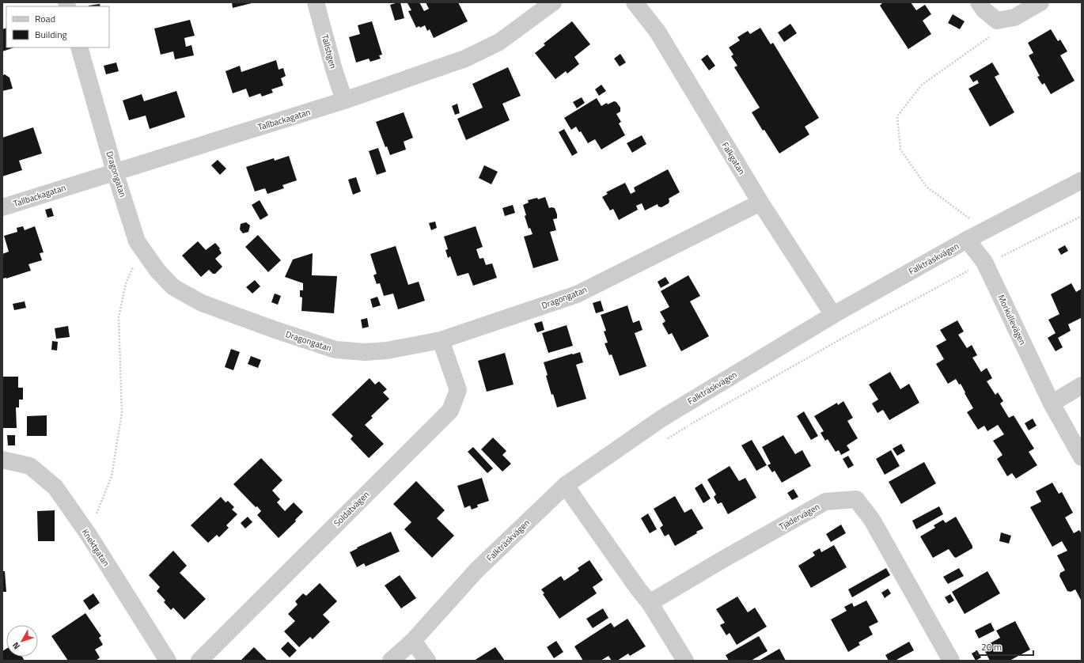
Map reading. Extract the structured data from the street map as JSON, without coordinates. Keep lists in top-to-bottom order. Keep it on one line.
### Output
{"streets":{"street":["Tallstigen","Tallbackagatan","Falkgatan","Dragongatan","Falkträskvägen","Morkullevägen","Soldatvägen","Tjädervägen","Knektgatan"]},"crossings":[["Tallstigen","Tallbackagatan"],["Tallbackagatan","Dragongatan"],["Falkgatan","Dragongatan"],["Falkgatan","Falkträskvägen"],["Dragongatan","Soldatvägen"],["Falkträskvägen","Morkullevägen"]],"legend":["Road","Building"],"scale_bar":"20 m","north":"bottom left"}
